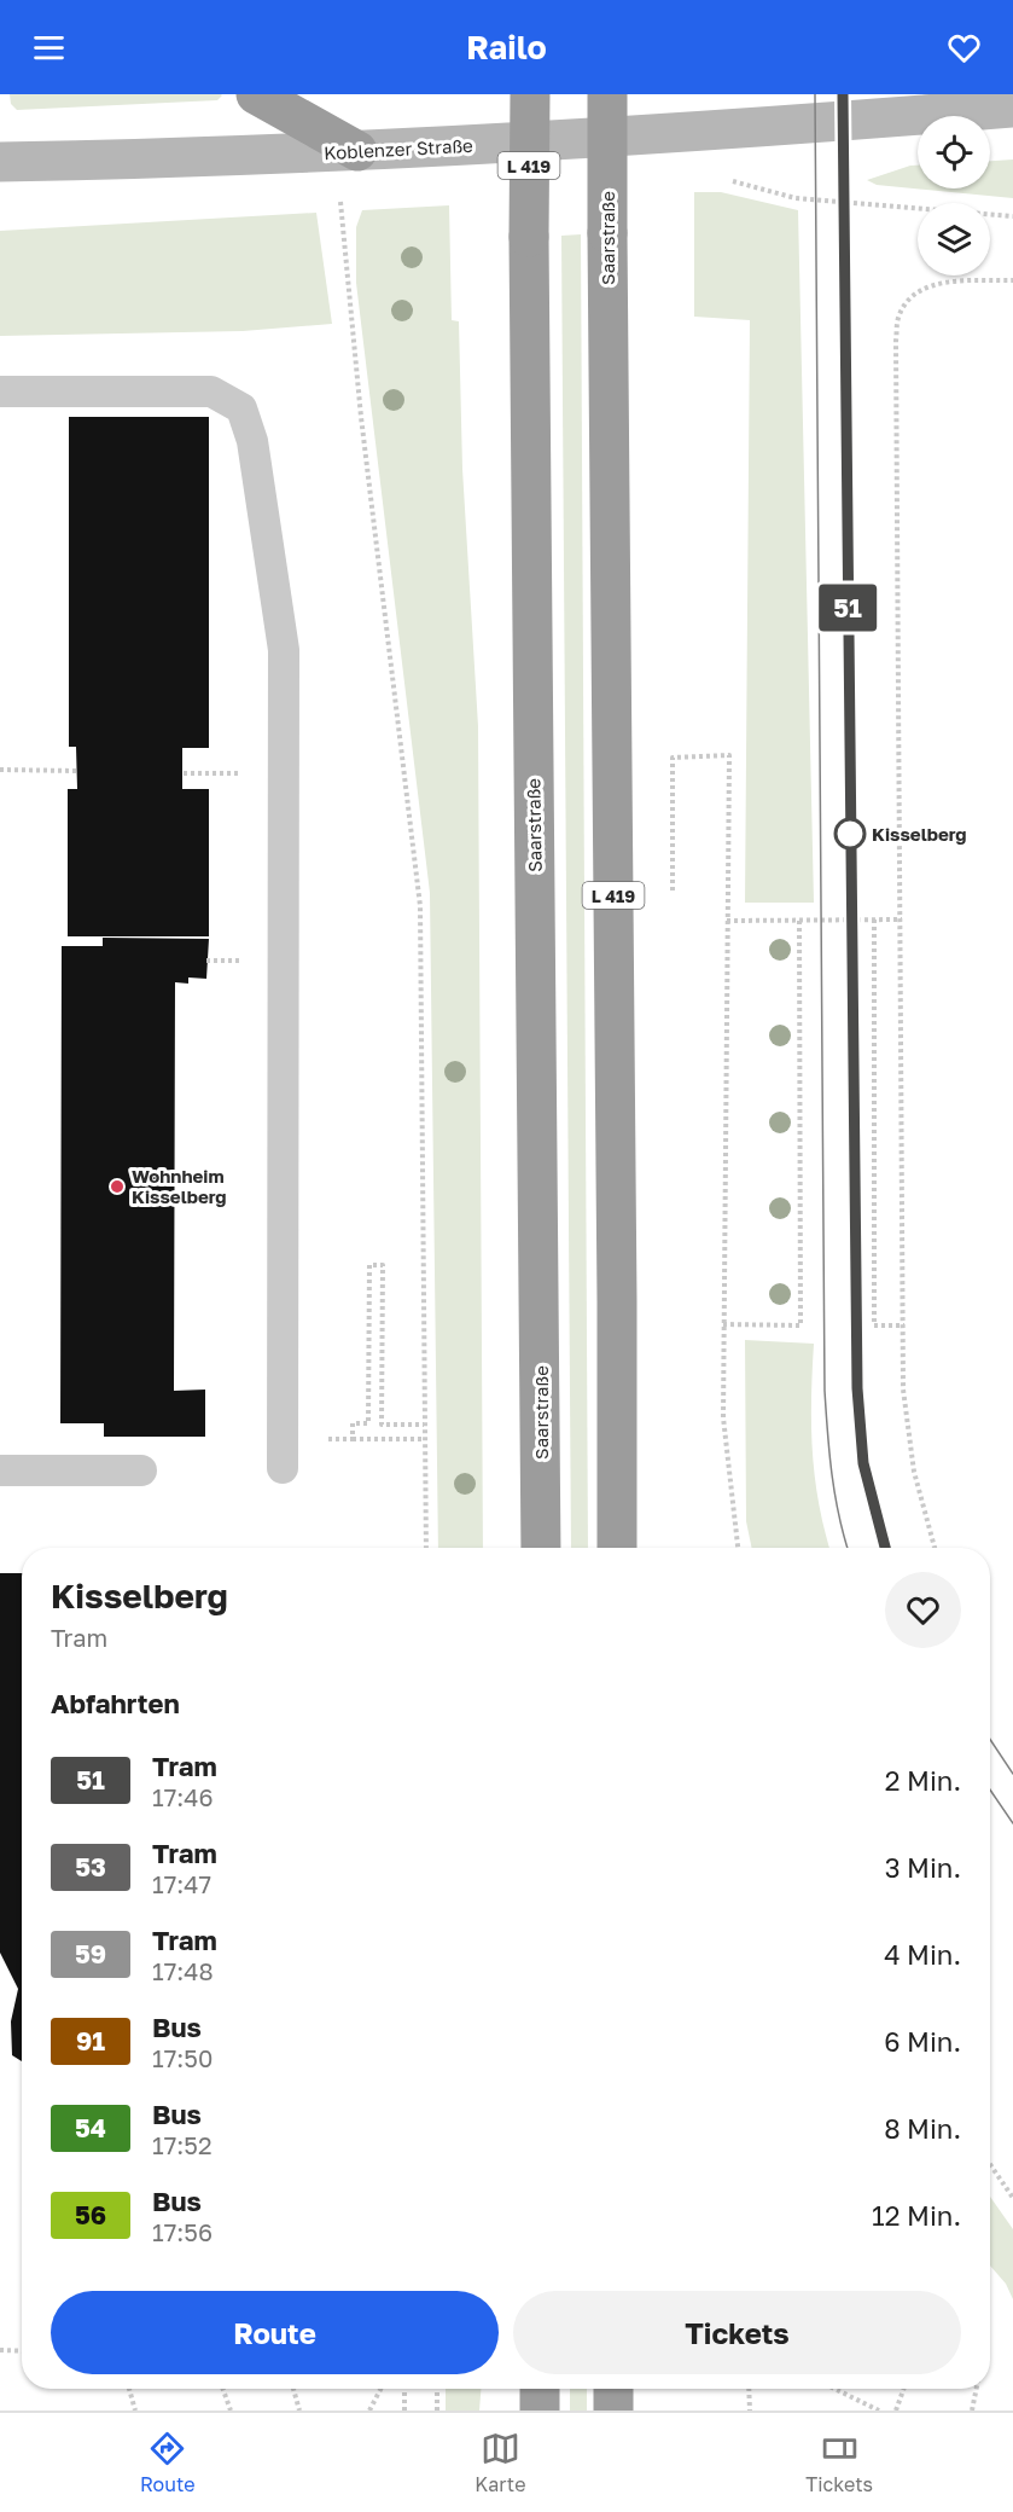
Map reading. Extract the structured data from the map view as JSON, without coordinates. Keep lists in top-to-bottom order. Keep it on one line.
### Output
{"streets":{"highway":["L 419","Saarstraße"],"main road":["Koblenzer Straße"]},"places":["Kisselberg","Wohnheim Kisselberg"],"lines":["tram line 51"],"page":{"header":"Railo","on_map":"51","heading":[["Kisselberg","Tram"],"Abfahrten"],"list":[{"mark":"51","name":"Tram","note":"17:46","value":"2 Min."},{"mark":"53","name":"Tram","note":"17:47","value":"3 Min."},{"mark":"59","name":"Tram","note":"17:48","value":"4 Min."},{"mark":"91","name":"Bus","note":"17:50","value":"6 Min."},{"mark":"54","name":"Bus","note":"17:52","value":"8 Min."},{"mark":"56","name":"Bus","note":"17:56","value":"12 Min."}],"buttons":["Route","Tickets"],"tabs":["Route","Karte","Tickets"]}}
